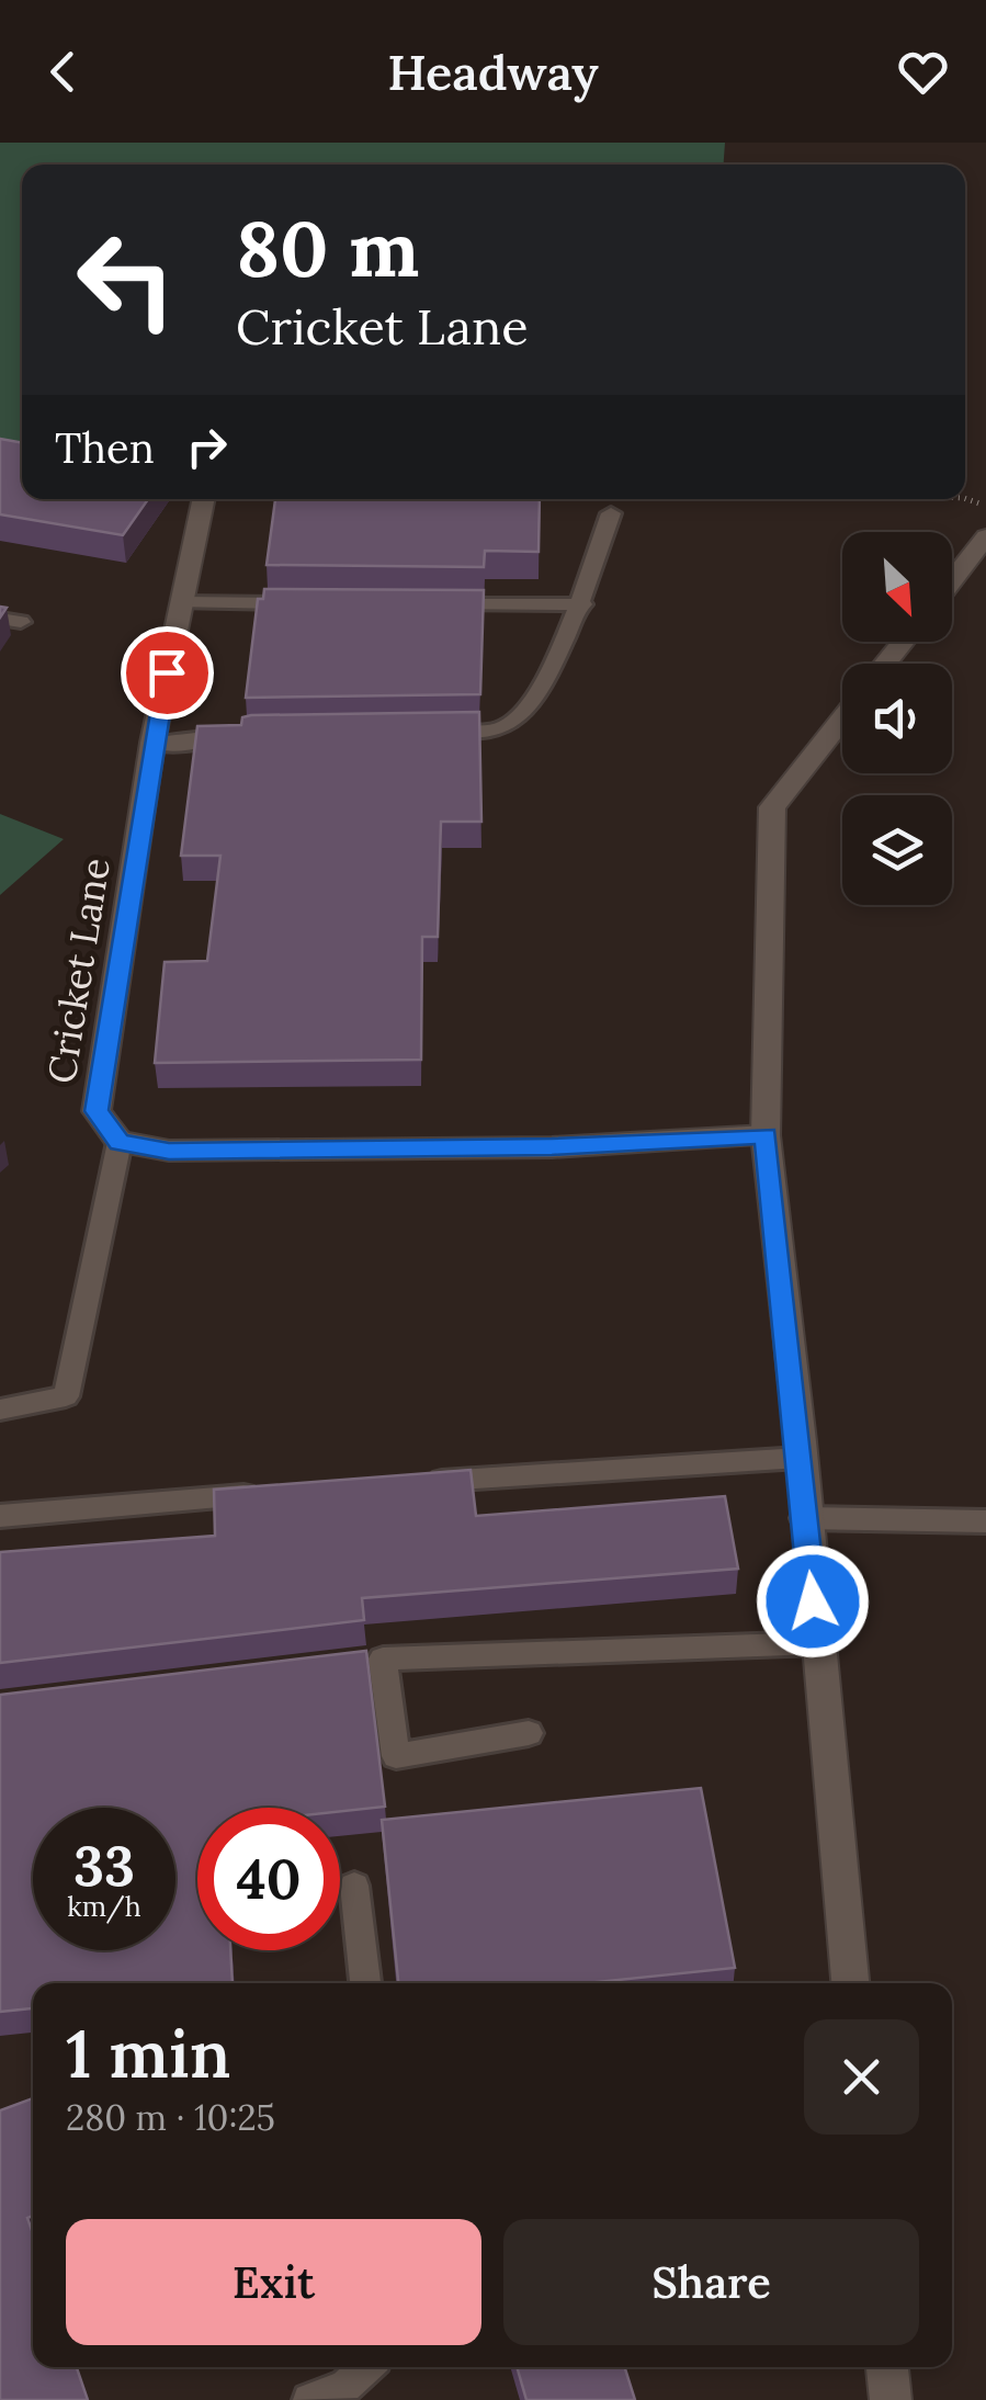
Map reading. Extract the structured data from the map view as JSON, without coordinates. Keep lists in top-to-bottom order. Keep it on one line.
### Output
{"streets":{"street":["Cricket Lane"]},"north":"bottom right","page":{"header":"Headway","turn":["80 m","Cricket Lane"],"then":"Then","speed":"33 km/h","limit":"40","heading":["1 min","280 m · 10:25"],"buttons":["Exit","Share"]}}
